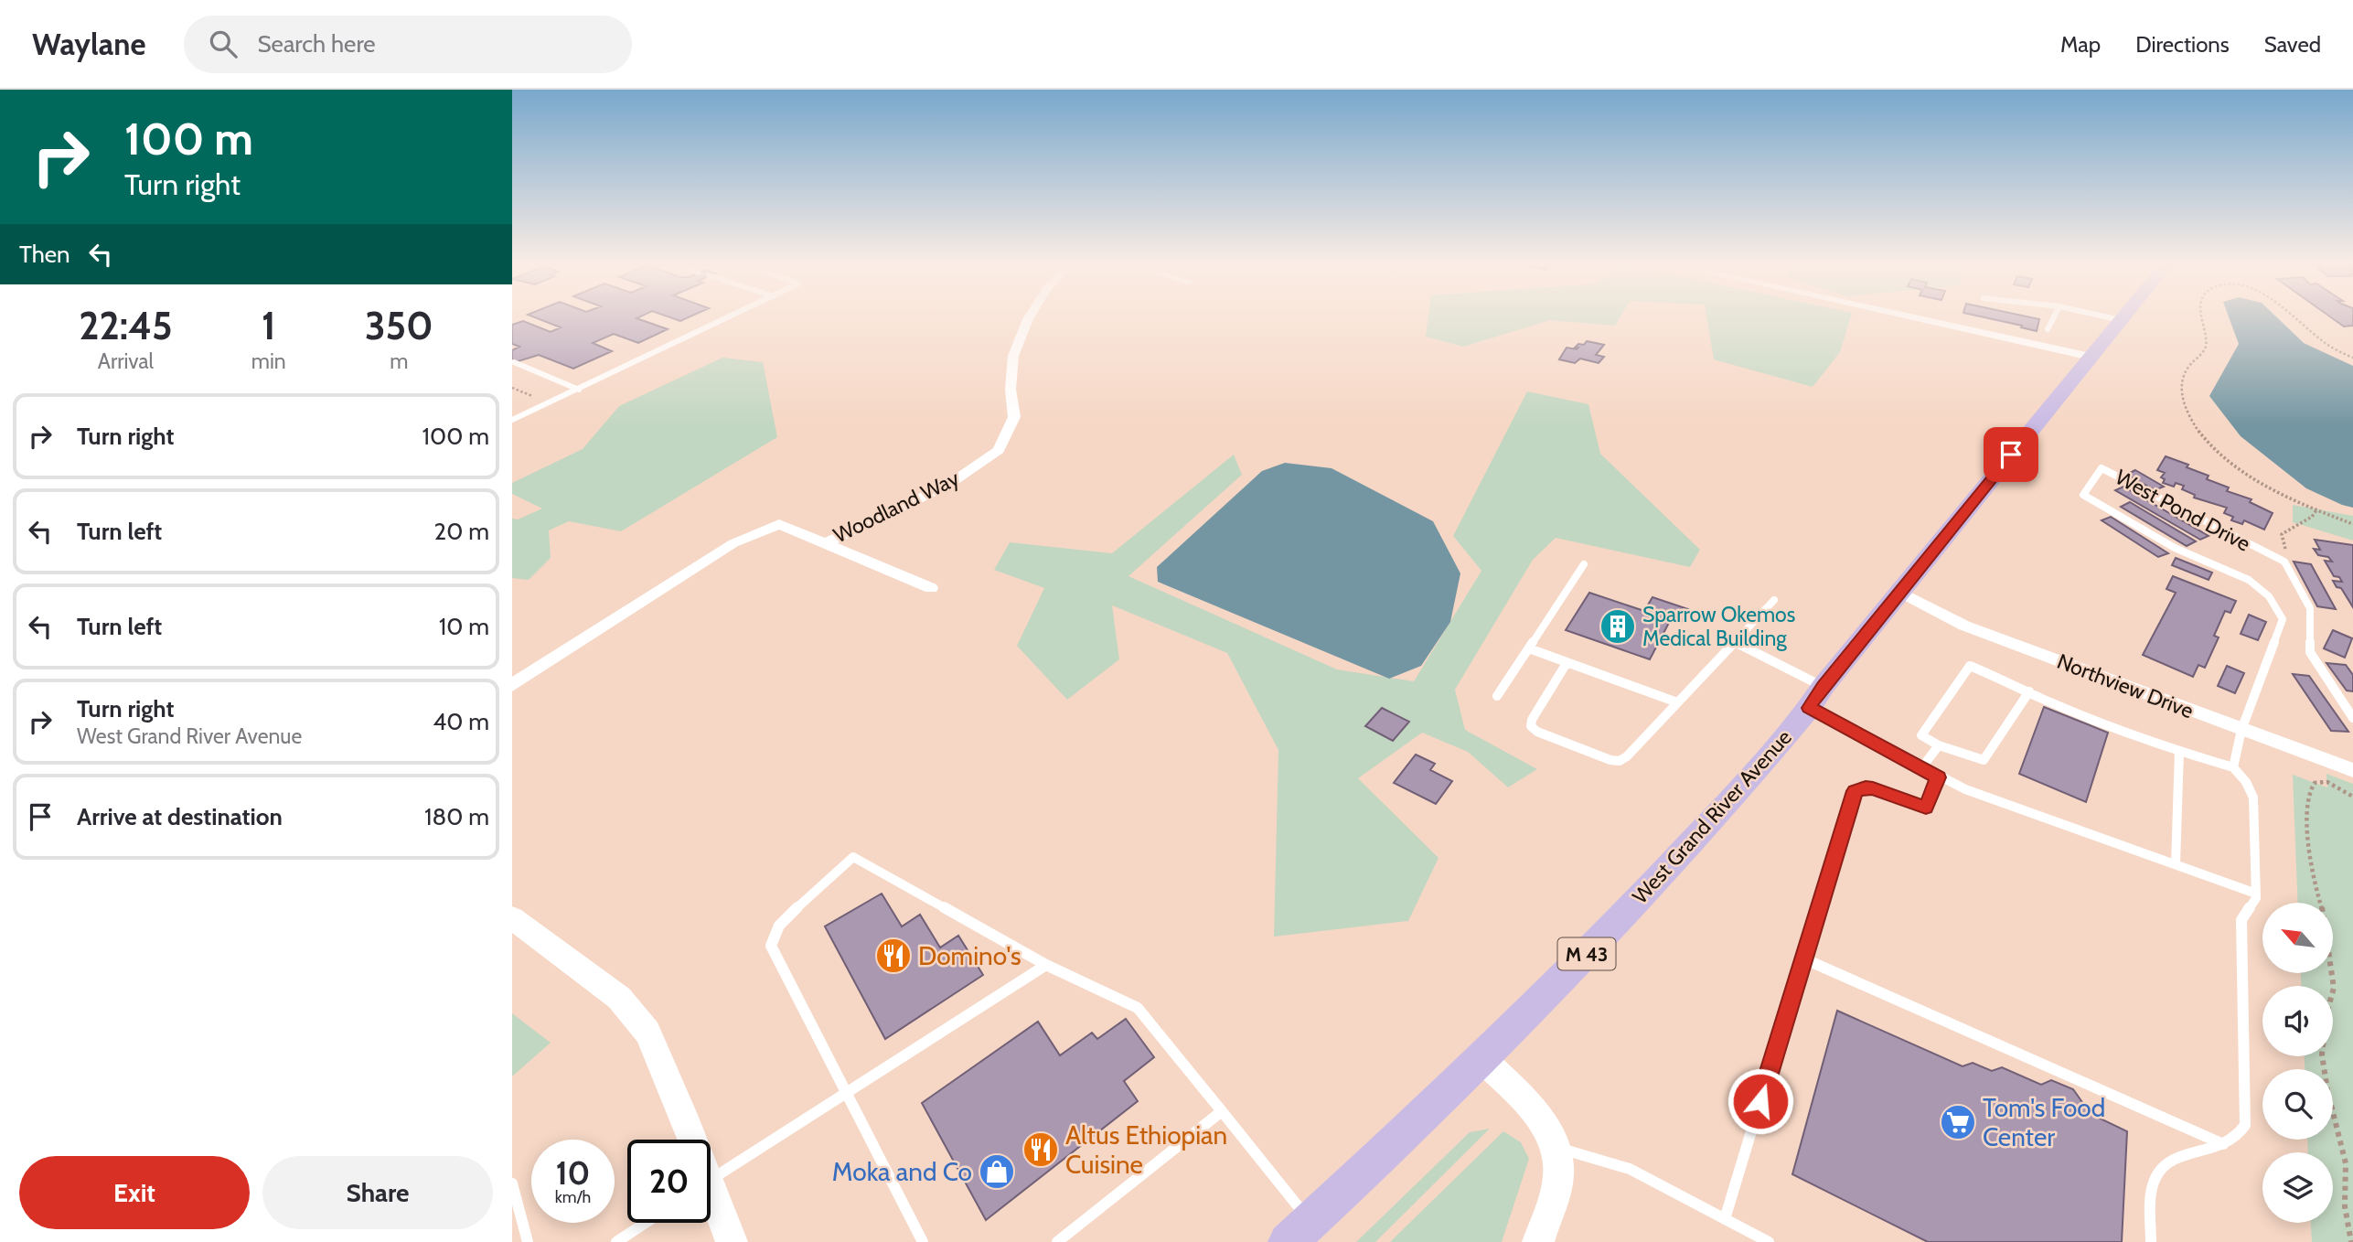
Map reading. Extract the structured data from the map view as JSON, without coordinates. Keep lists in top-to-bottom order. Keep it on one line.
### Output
{"streets":{"main road":["West Grand River Avenue","M 43"],"street":["Woodland Way","Northview Drive"],"lane":["West Pond Drive"]},"crossings":[["West Pond Drive","Northview Drive"],["Northview Drive","West Grand River Avenue"]],"places":{"building":["Sparrow Okemos Medical Building"],"restaurant":["Domino's","Altus Ethiopian Cuisine"],"supermarket":["Tom's Food Center"],"shop":["Moka and Co"]},"north":"top left","page":{"header":"Waylane","search":"Search here","nav":["Map","Directions","Saved"],"turn":["100 m","Turn right"],"then":"Then","eta":["22:45","Arrival","1","min","350","m"],"list":[{"name":"Turn right","value":"100 m"},{"name":"Turn left","value":"20 m"},{"name":"Turn left","value":"10 m"},{"name":"Turn right","note":"West Grand River Avenue","value":"40 m"},{"name":"Arrive at destination","value":"180 m"}],"speed":"10 km/h","limit":"20","buttons":["Exit","Share"]}}
